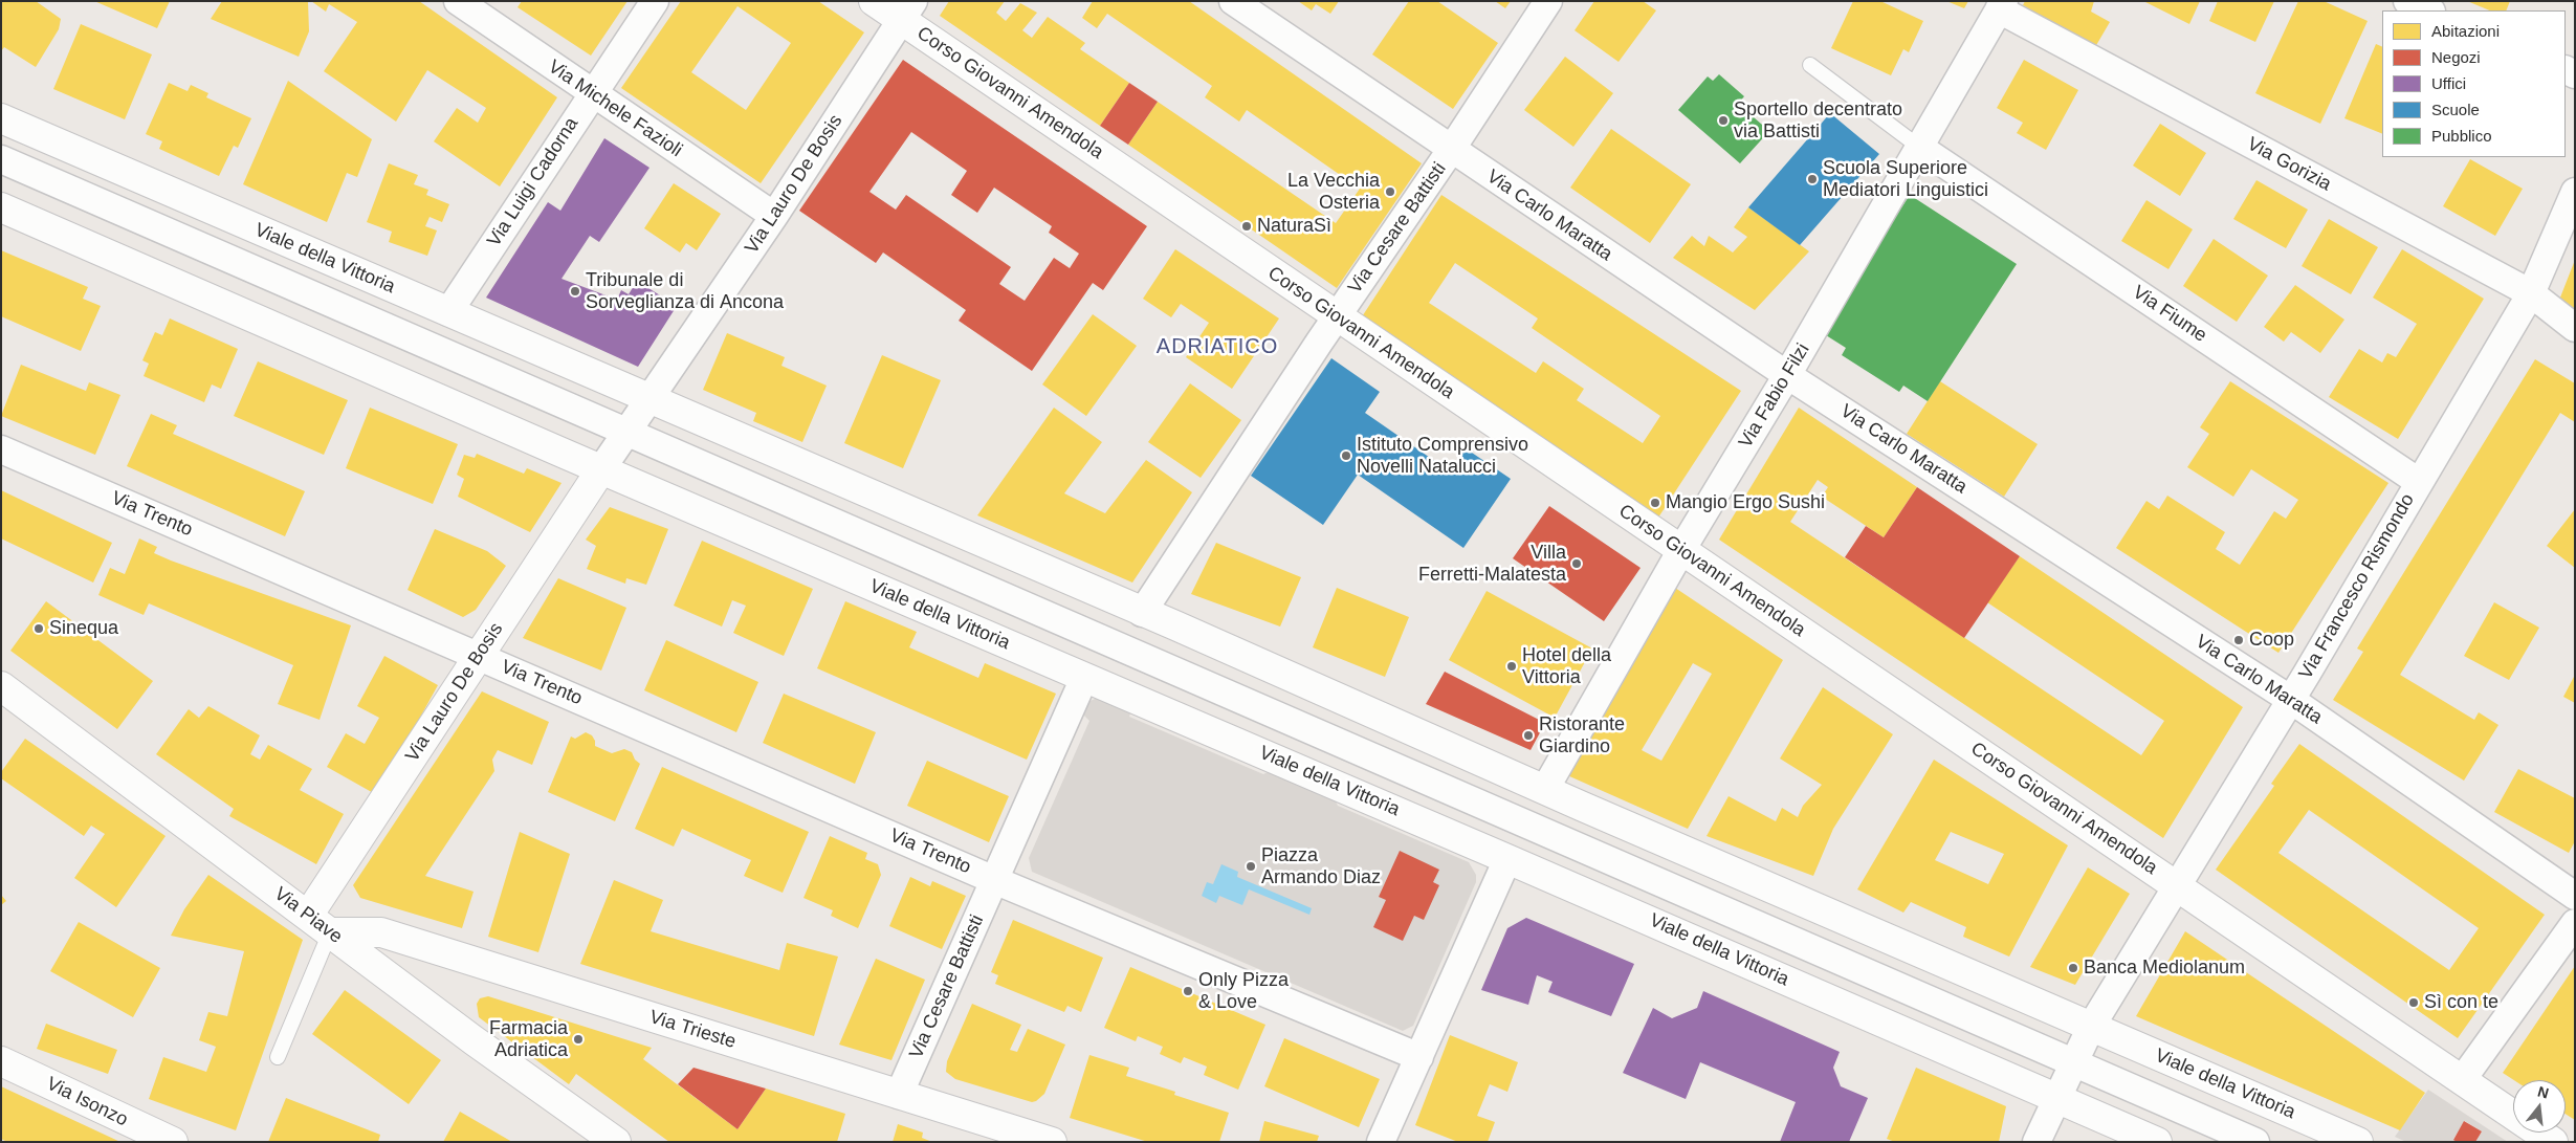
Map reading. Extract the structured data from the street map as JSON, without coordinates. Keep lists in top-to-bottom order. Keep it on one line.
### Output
{"streets":{"street":["Corso Giovanni Amendola","Via Michele Fazioli","Via Gorizia","Via Luigi Cadorna","Via Lauro De Bosis","Via Carlo Maratta","Via Cesare Battisti","Viale della Vittoria","Via Fiume","Via Fabio Filzi","Via Trento","Via Francesco Rismondo","Via Piave","Via Trieste","Via Isonzo"]},"crossings":[["Corso Giovanni Amendola","Via Lauro De Bosis"],["Corso Giovanni Amendola","Via Cesare Battisti"],["Corso Giovanni Amendola","Via Fabio Filzi"],["Corso Giovanni Amendola","Via Francesco Rismondo"],["Via Michele Fazioli","Via Luigi Cadorna"],["Via Michele Fazioli","Via Lauro De Bosis"],["Via Gorizia","Via Fabio Filzi"],["Via Gorizia","Via Francesco Rismondo"],["Via Luigi Cadorna","Viale della Vittoria"],["Via Lauro De Bosis","Viale della Vittoria"],["Via Lauro De Bosis","Via Trento"],["Via Lauro De Bosis","Via Piave"],["Via Lauro De Bosis","Via Trieste"],["Via Carlo Maratta","Via Cesare Battisti"],["Via Carlo Maratta","Via Fabio Filzi"],["Via Carlo Maratta","Via Francesco Rismondo"],["Via Cesare Battisti","Viale della Vittoria"],["Via Cesare Battisti","Via Trento"],["Via Cesare Battisti","Via Trieste"],["Viale della Vittoria","Via Fabio Filzi"],["Viale della Vittoria","Via Francesco Rismondo"],["Via Fiume","Via Fabio Filzi"],["Via Fiume","Via Francesco Rismondo"],["Via Piave","Via Trieste"]],"districts":["ADRIATICO"],"places":["Sportello decentrato via Battisti","Scuola Superiore Mediatori Linguistici","La Vecchia Osteria","NaturaSì","Tribunale di Sorveglianza di Ancona","Istituto Comprensivo Novelli Natalucci","Mangio Ergo Sushi","Villa Ferretti-Malatesta","Sinequa","Coop","Hotel della Vittoria","Ristorante Giardino","Piazza Armando Diaz","Banca Mediolanum","Only Pizza & Love","Sì con te","Farmacia Adriatica"],"legend":["Abitazioni","Negozi","Uffici","Scuole","Pubblico"],"north":"top"}
